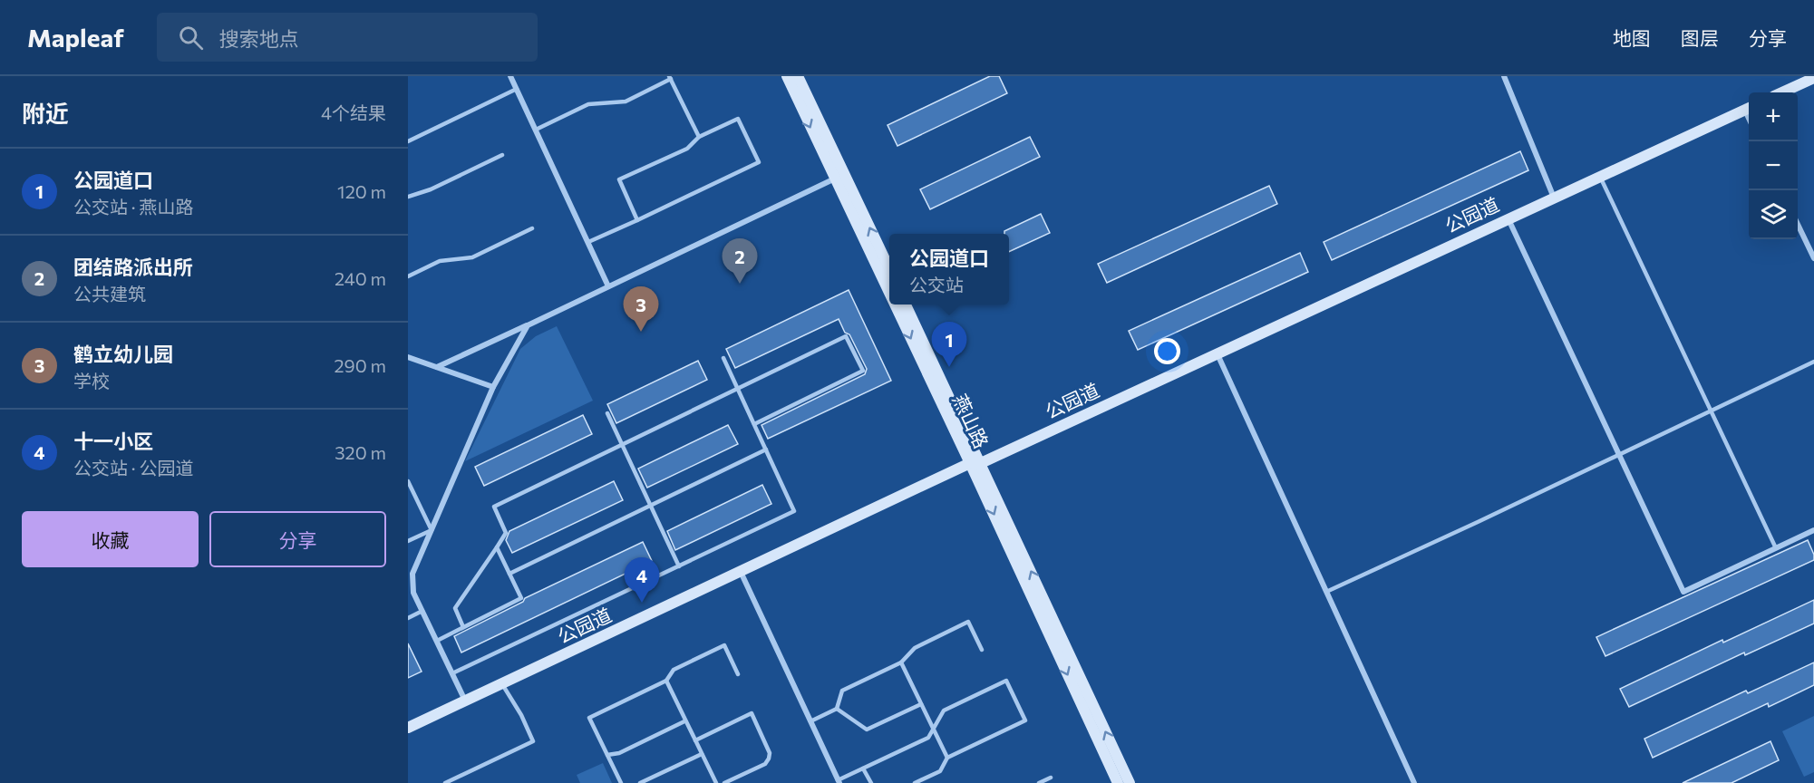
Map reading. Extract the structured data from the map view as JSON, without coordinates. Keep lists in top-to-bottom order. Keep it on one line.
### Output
{"streets":{"main road":["公园道","燕山路"]},"crossings":[["公园道","燕山路"]],"page":{"header":"Mapleaf","search":"搜索地点","nav":["地图","图层","分享"],"heading":["附近","4个结果"],"map_buttons":["+","−"],"list":[{"mark":"1","name":"公园道口","note":"公交站 · 燕山路","value":"120 m"},{"mark":"2","name":"团结路派出所","note":"公共建筑","value":"240 m"},{"mark":"3","name":"鹤立幼儿园","note":"学校","value":"290 m"},{"mark":"4","name":"十一小区","note":"公交站 · 公园道","value":"320 m"}],"popup":["公园道口","公交站"],"pins":["2","3","1","4"],"buttons":["收藏","分享"]}}
